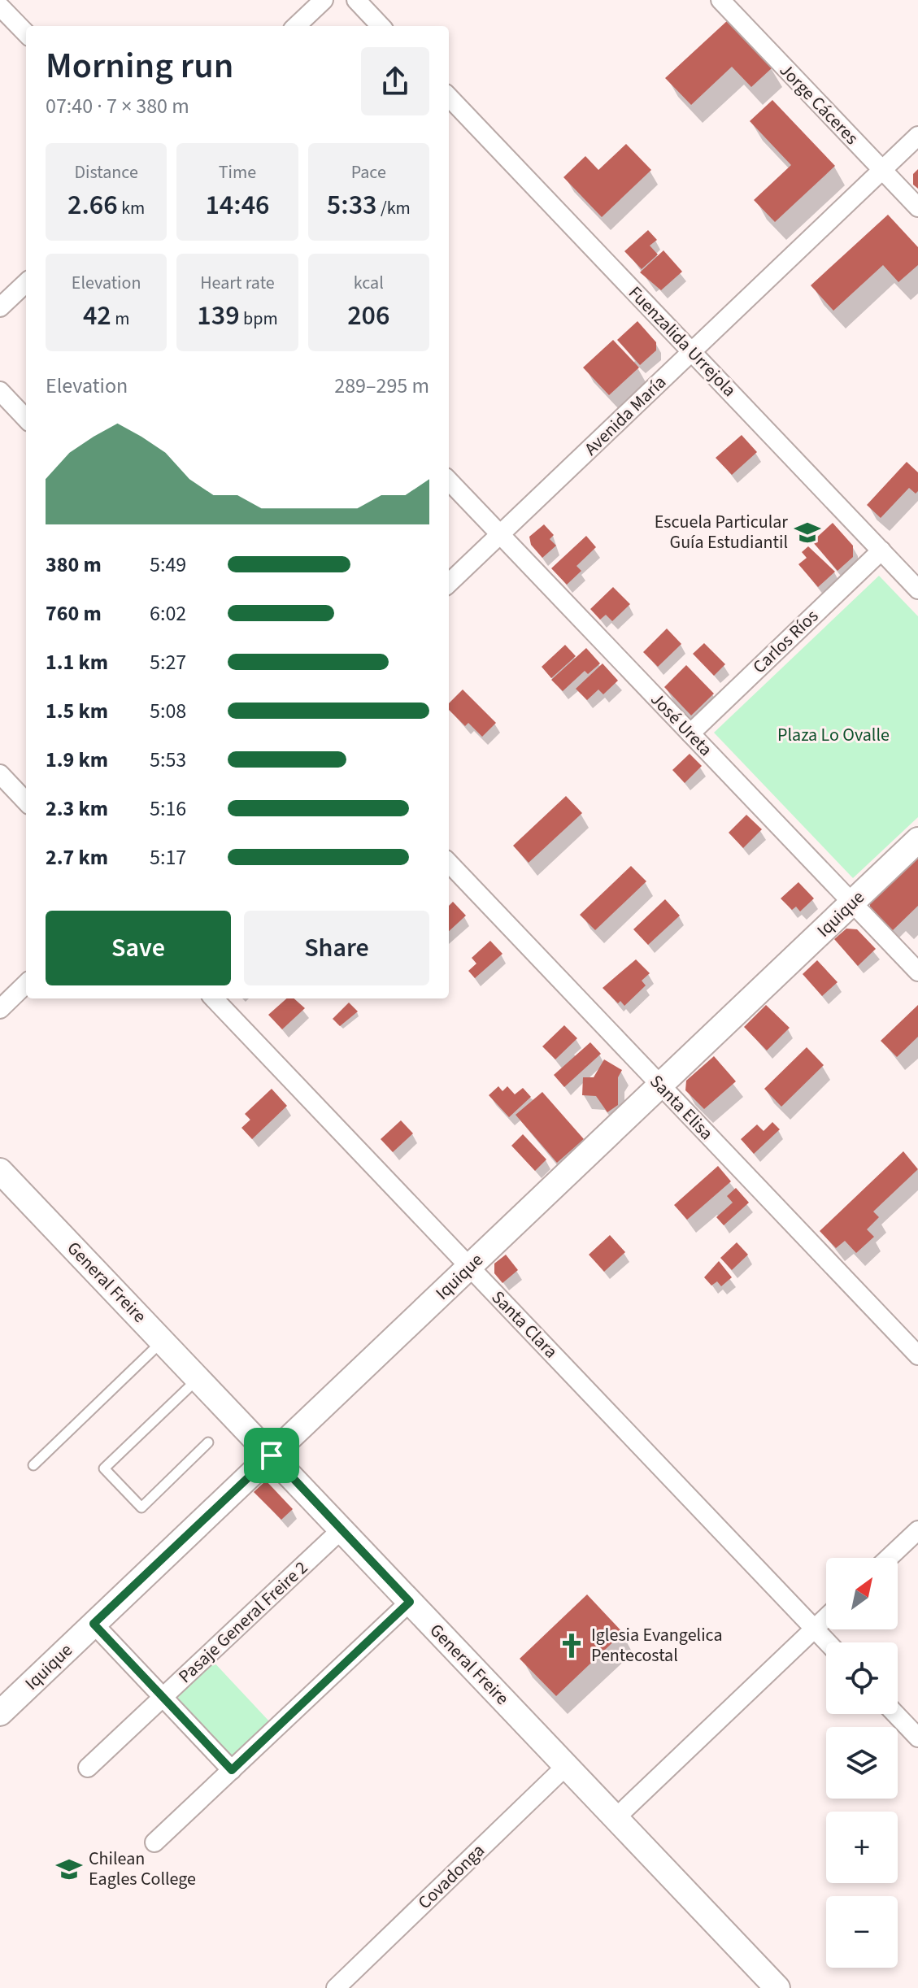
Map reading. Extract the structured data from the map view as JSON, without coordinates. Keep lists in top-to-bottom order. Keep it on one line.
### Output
{"streets":{"street":["Jorge Cáceres","Fuenzalida Urrejola","Avenida María","Carlos Ríos","José Ureta","Iquique","Santa Elisa","General Freire","Santa Clara","Pasaje General Freire 2","Covadonga"]},"crossings":[["Jorge Cáceres","Avenida María"],["Fuenzalida Urrejola","Avenida María"],["Fuenzalida Urrejola","Carlos Ríos"],["Avenida María","José Ureta"],["Carlos Ríos","José Ureta"],["José Ureta","Iquique"],["Iquique","Santa Elisa"],["Iquique","General Freire"],["Iquique","Santa Clara"],["General Freire","Pasaje General Freire 2"],["General Freire","Covadonga"]],"parks":["Plaza Lo Ovalle"],"places":{"school or university":["Escuela Particular Guía Estudiantil","Chilean Eagles College"],"church":["Iglesia Evangelica Pentecostal"]},"north":"top right","page":{"heading":["Morning run","07:40 · 7 × 380 m"],"stats":[["Distance","2.66 km"],["Time","14:46"],["Pace","5:33 /km"],["Elevation","42 m"],["Heart rate","139 bpm"],["kcal","206"]],"chart":["Elevation","289–295 m"],"list":[{"name":"380 m","note":"5:49"},{"name":"760 m","note":"6:02"},{"name":"1.1 km","note":"5:27"},{"name":"1.5 km","note":"5:08"},{"name":"1.9 km","note":"5:53"},{"name":"2.3 km","note":"5:16"},{"name":"2.7 km","note":"5:17"}],"buttons":["Save","Share"],"map_buttons":["+","−"]}}
